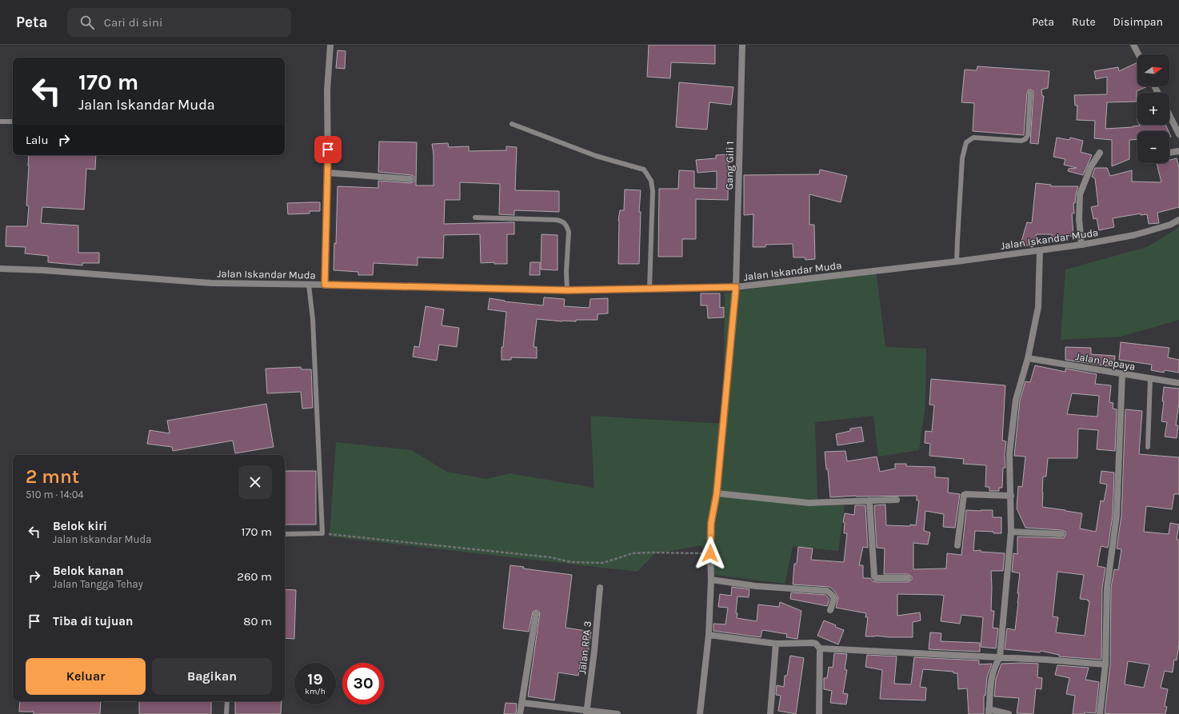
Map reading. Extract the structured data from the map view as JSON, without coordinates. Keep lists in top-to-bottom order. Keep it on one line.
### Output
{"streets":{"street":["Gang Gili 1","Jalan Iskandar Muda","Jalan Pepaya","Jalan RPA 3"]},"crossings":[["Gang Gili 1","Jalan Iskandar Muda"]],"north":"right","page":{"header":"Peta","search":"Cari di sini","nav":["Peta","Rute","Disimpan"],"map_buttons":["+","−"],"turn":["170 m","Jalan Iskandar Muda"],"then":"Lalu","heading":["2 mnt","510 m · 14:04"],"list":[{"name":"Belok kiri","note":"Jalan Iskandar Muda","value":"170 m"},{"name":"Belok kanan","note":"Jalan Tangga Tehay","value":"260 m"},{"name":"Tiba di tujuan","value":"80 m"}],"buttons":["Keluar","Bagikan"],"speed":"19 km/h","limit":"30"}}
